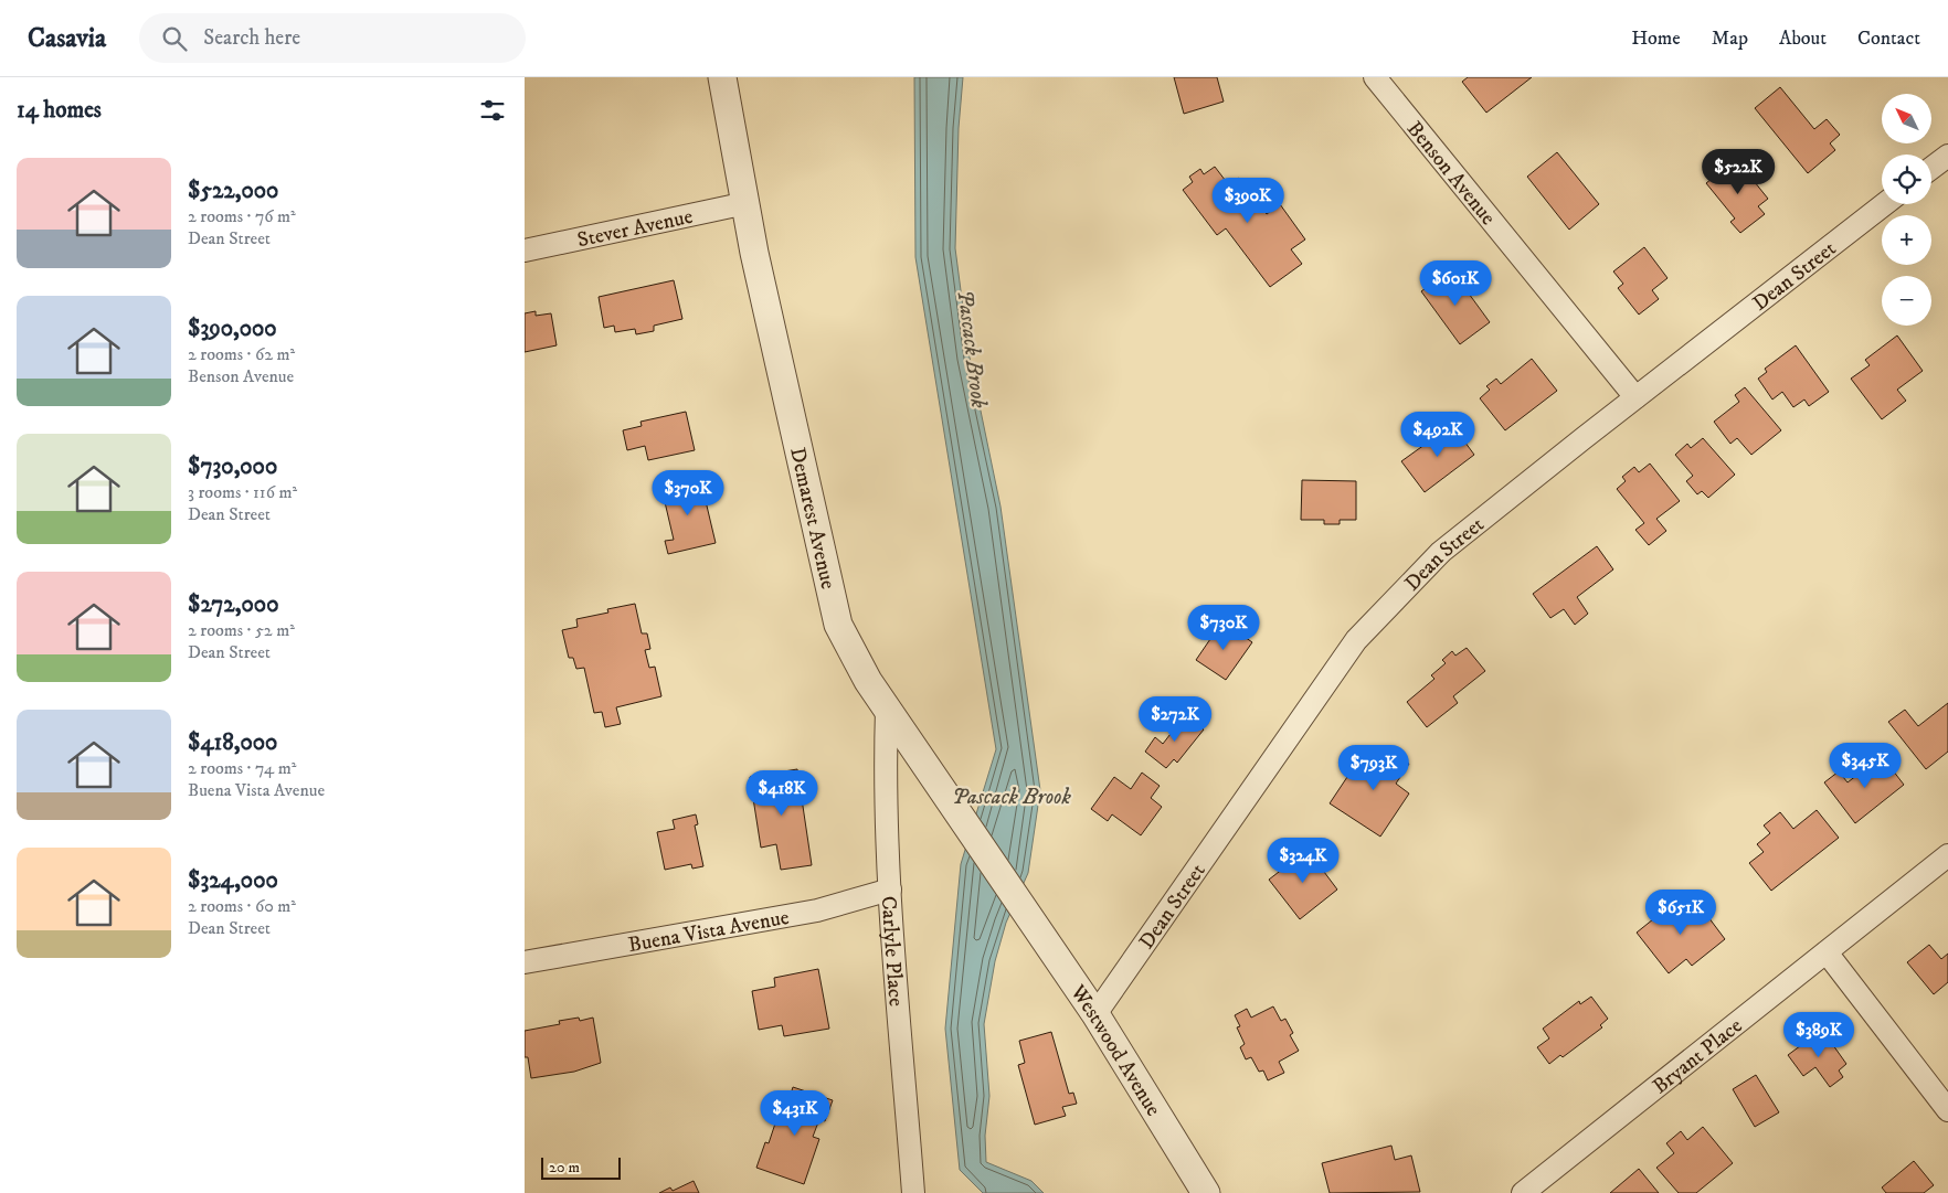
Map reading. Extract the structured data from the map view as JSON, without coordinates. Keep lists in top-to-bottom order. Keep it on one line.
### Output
{"streets":{"street":["Benson Avenue","Stever Avenue","Dean Street","Demarest Avenue","Buena Vista Avenue","Carlyle Place","Westwood Avenue","Bryant Place"]},"crossings":[["Benson Avenue","Dean Street"],["Stever Avenue","Demarest Avenue"],["Dean Street","Westwood Avenue"],["Demarest Avenue","Carlyle Place"],["Demarest Avenue","Westwood Avenue"],["Buena Vista Avenue","Carlyle Place"]],"water":["Pascack Brook"],"scale_bar":"20 m","north":"top left","page":{"header":"Casavia","search":"Search here","nav":["Home","Map","About","Contact"],"heading":"14 homes","map_buttons":["+","−"],"list":[{"name":"$522,000","note":"2 rooms · 76 m² · Dean Street"},{"name":"$390,000","note":"2 rooms · 62 m² · Benson Avenue"},{"name":"$730,000","note":"3 rooms · 116 m² · Dean Street"},{"name":"$272,000","note":"2 rooms · 52 m² · Dean Street"},{"name":"$418,000","note":"2 rooms · 74 m² · Buena Vista Avenue"},{"name":"$324,000","note":"2 rooms · 60 m² · Dean Street"}],"price":["$522K","$390K","$601K","$492K","$370K","$730K","$272K","$345K","$793K","$418K","$324K","$651K","$389K","$431K"],"scale":"20 m"}}
